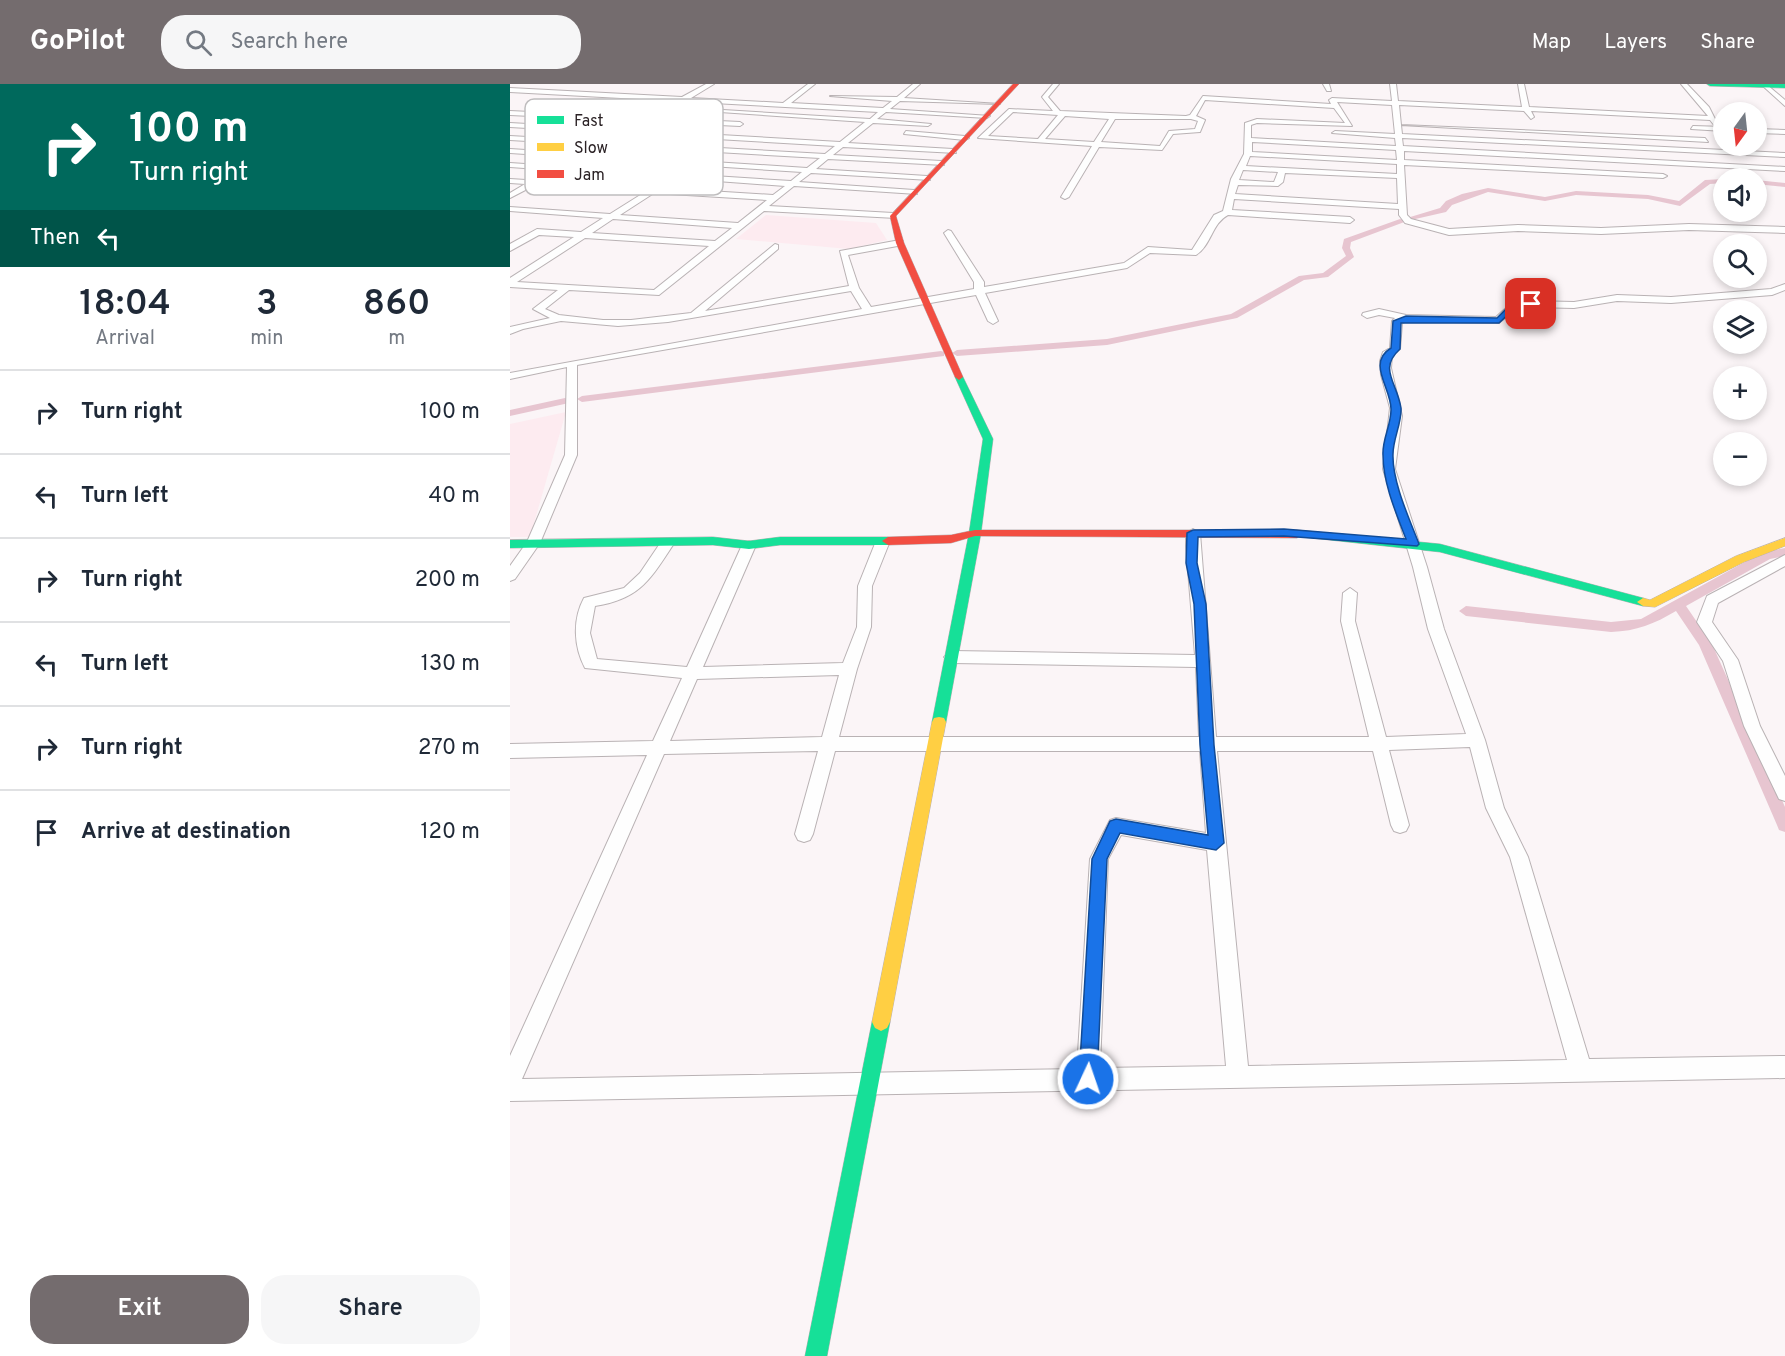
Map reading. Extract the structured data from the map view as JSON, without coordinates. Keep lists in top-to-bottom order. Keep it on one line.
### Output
{"legend":["Fast","Slow","Jam"],"north":"bottom","page":{"header":"GoPilot","search":"Search here","nav":["Map","Layers","Share"],"turn":["100 m","Turn right"],"map_buttons":["+","−"],"then":"Then","eta":["18:04","Arrival","3","min","860","m"],"list":[{"name":"Turn right","value":"100 m"},{"name":"Turn left","value":"40 m"},{"name":"Turn right","value":"200 m"},{"name":"Turn left","value":"130 m"},{"name":"Turn right","value":"270 m"},{"name":"Arrive at destination","value":"120 m"}],"buttons":["Exit","Share"]}}
